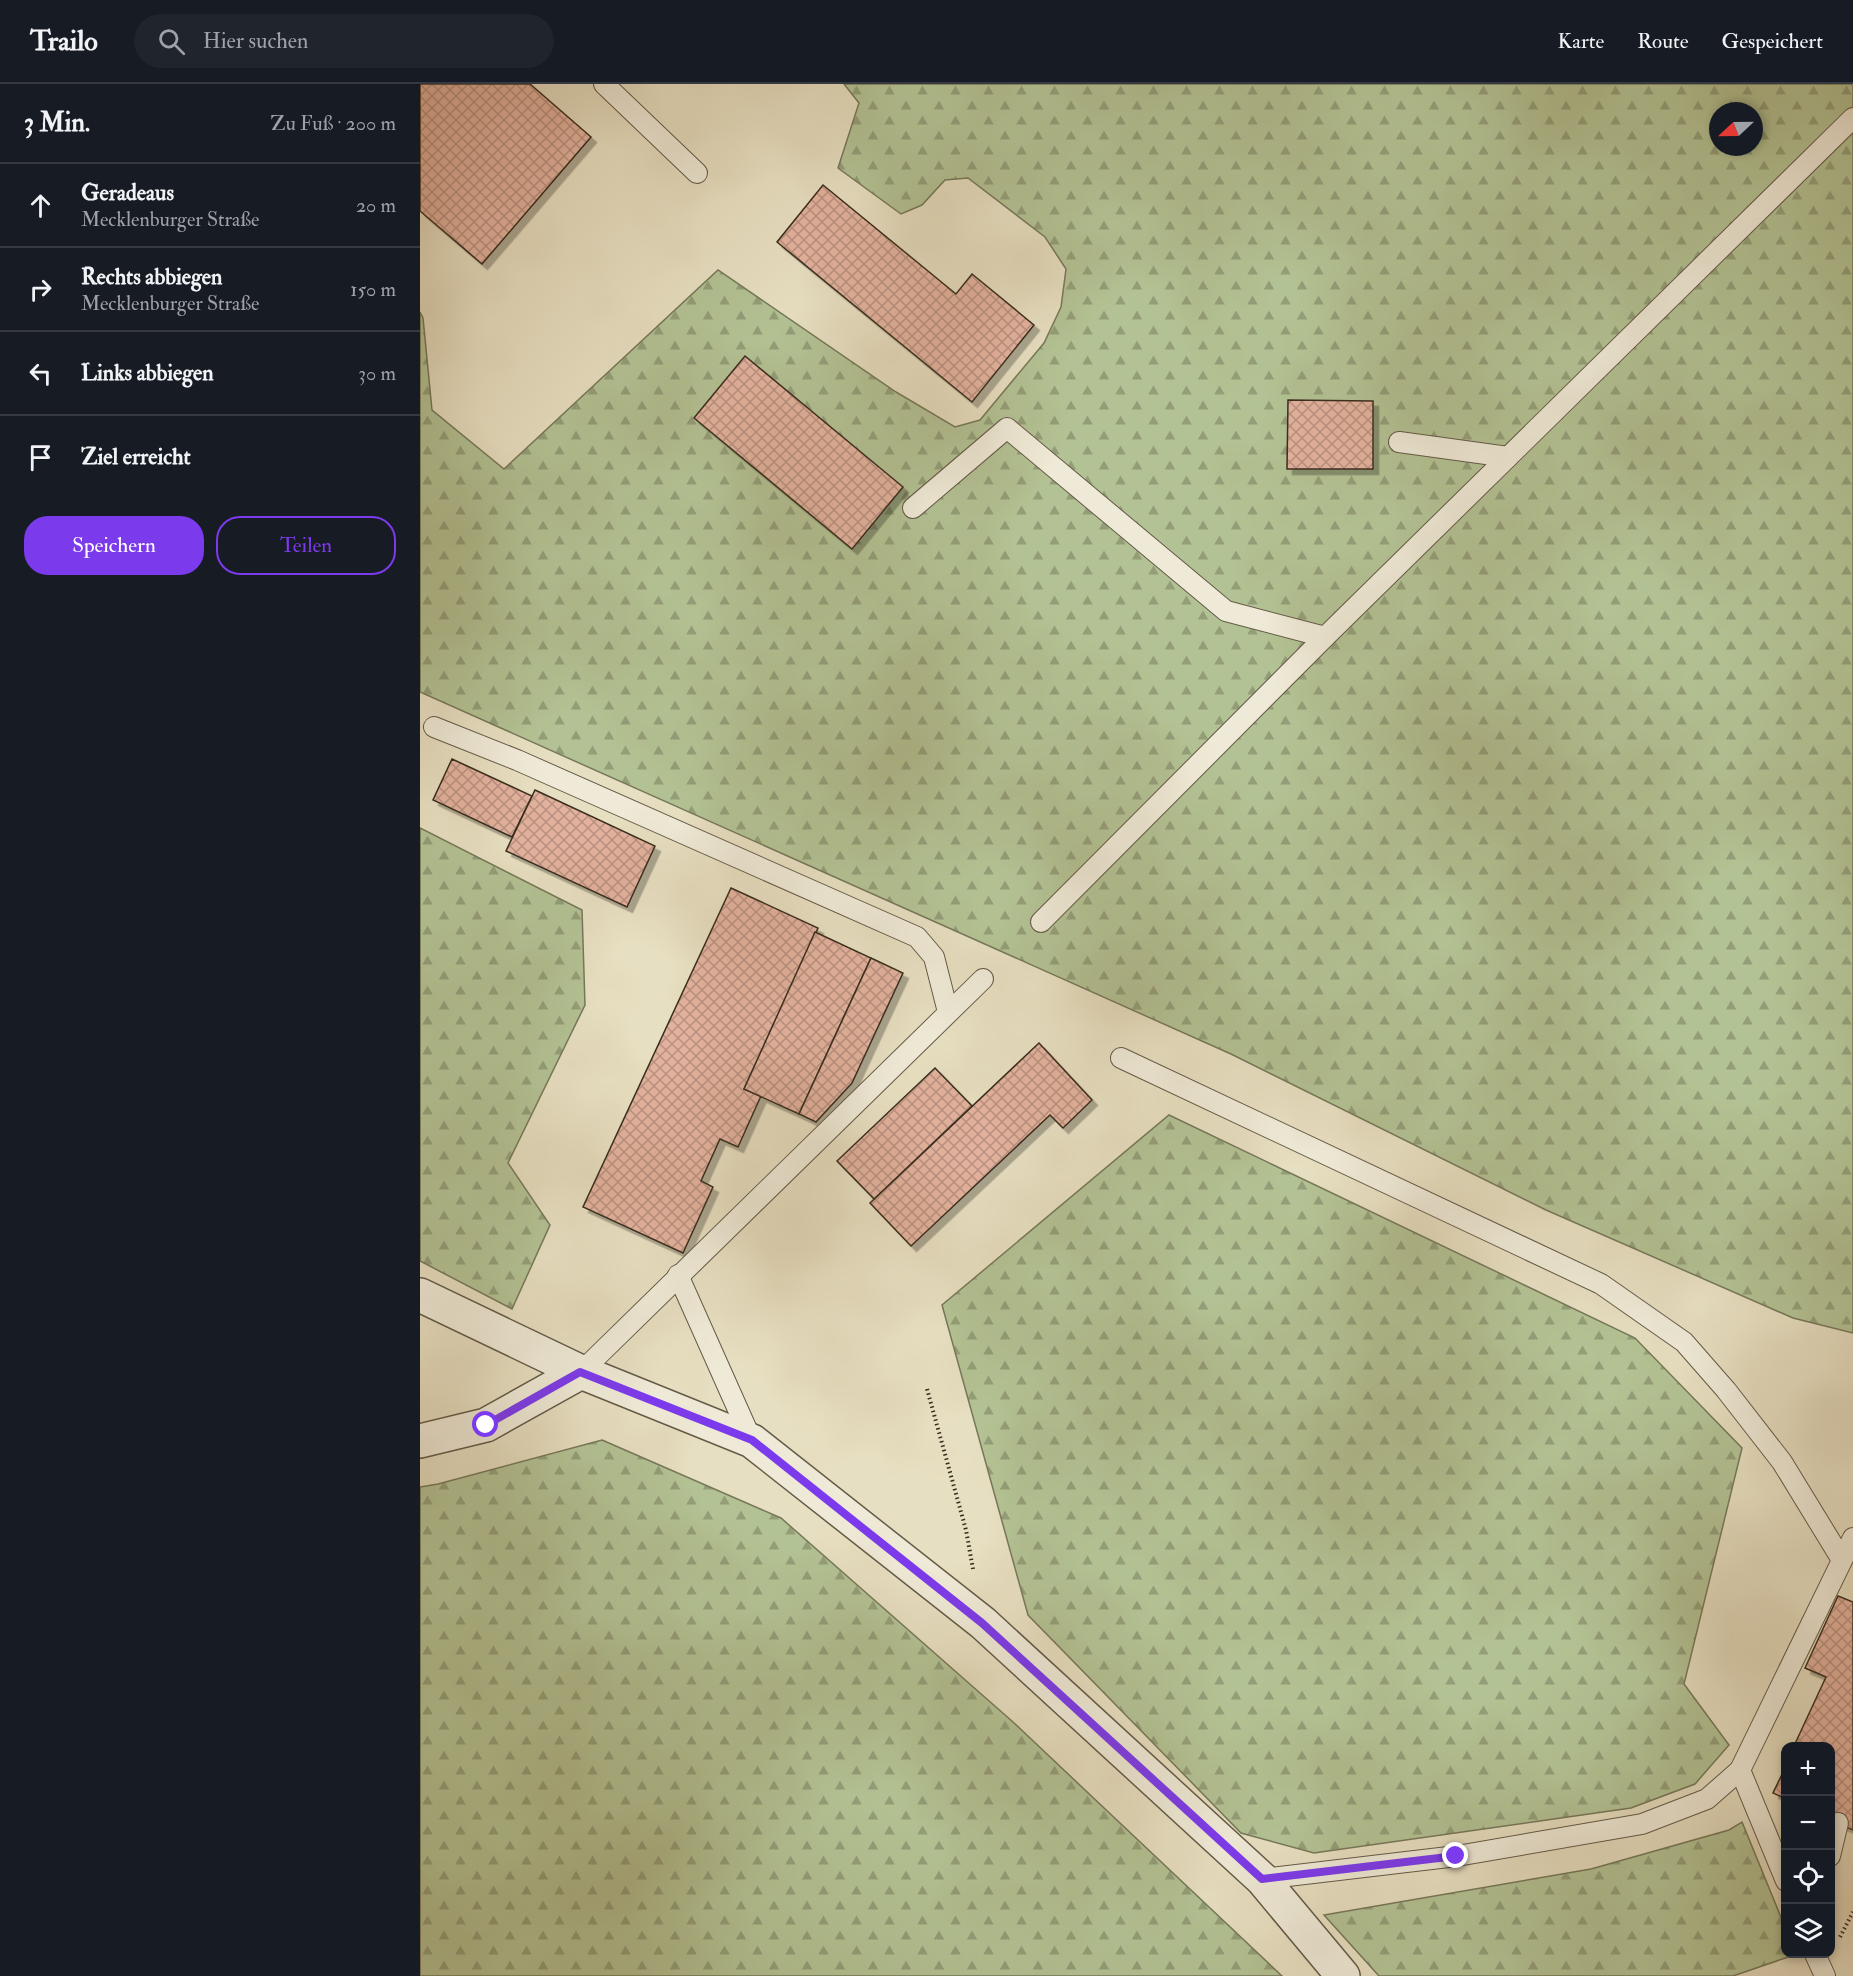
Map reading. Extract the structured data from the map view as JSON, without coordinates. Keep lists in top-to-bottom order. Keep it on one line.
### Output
{"north":"left","page":{"header":"Trailo","search":"Hier suchen","nav":["Karte","Route","Gespeichert"],"heading":["3 Min.","Zu Fuß · 200 m"],"list":[["Geradeaus","Mecklenburger Straße","20 m"],["Rechts abbiegen","Mecklenburger Straße","150 m"],["Links abbiegen","30 m"],"Ziel erreicht"],"buttons":["Speichern","Teilen"],"map_buttons":["+","−"]}}
